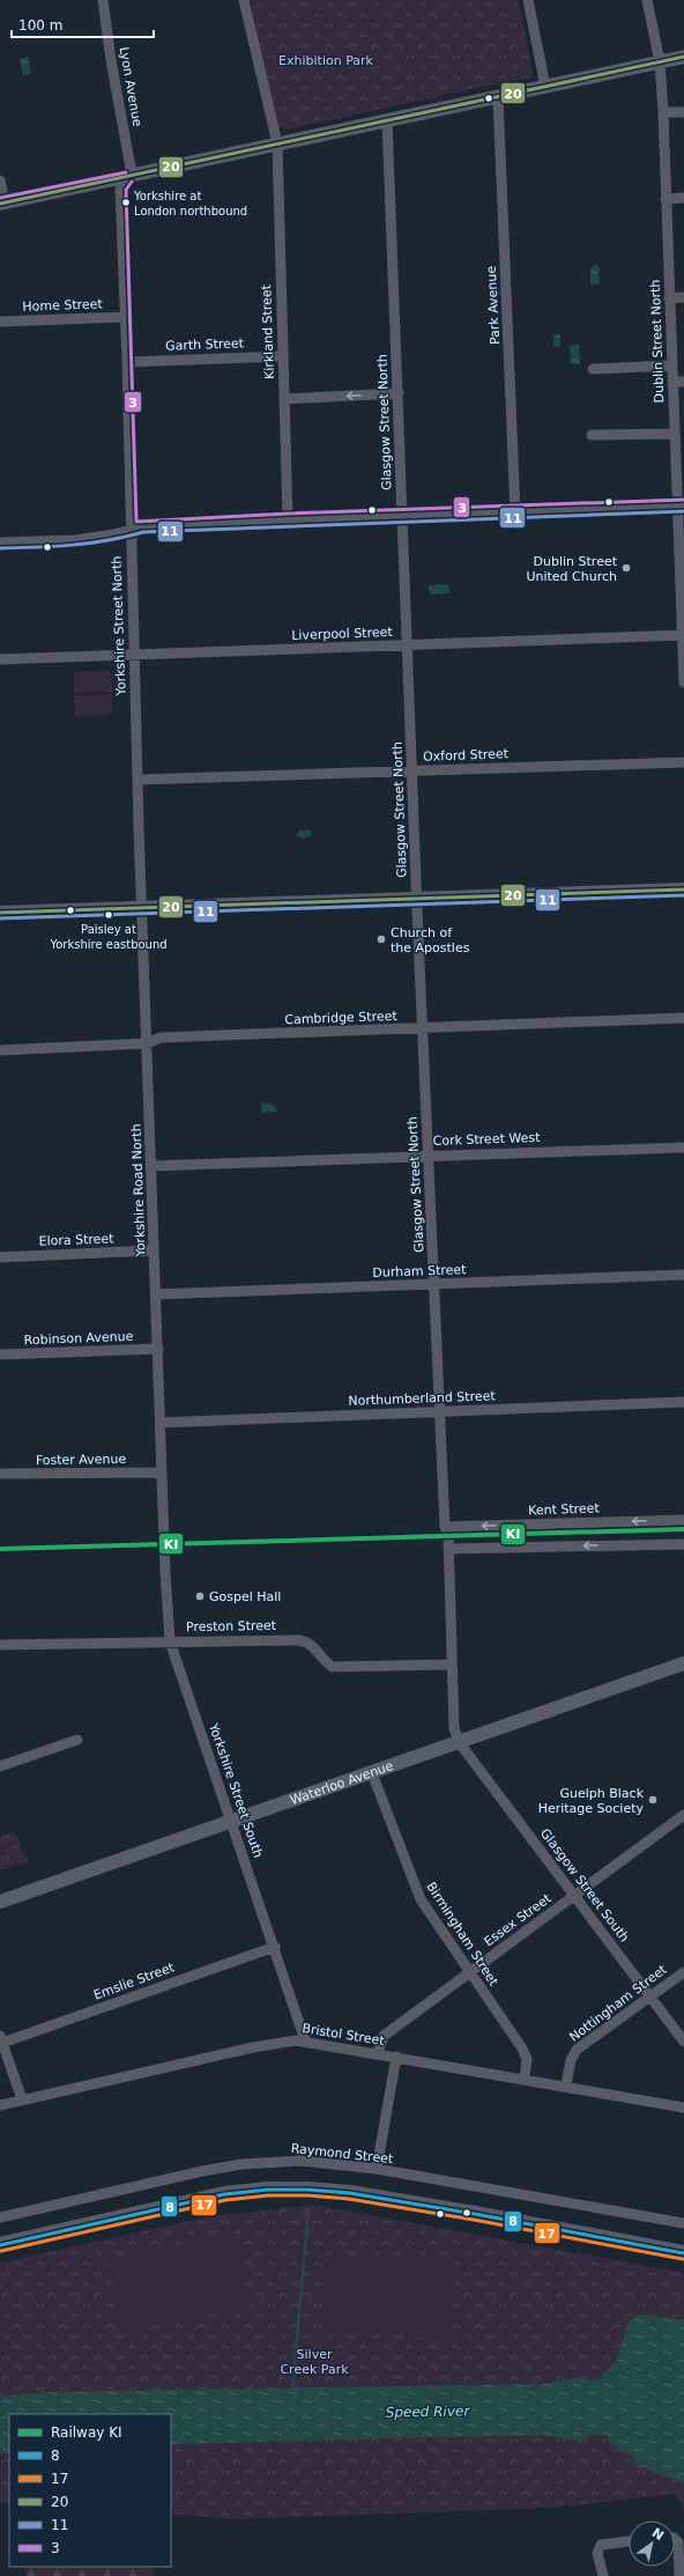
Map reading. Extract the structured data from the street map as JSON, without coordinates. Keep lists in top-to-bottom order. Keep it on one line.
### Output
{"streets":{"street":["Lyon Avenue","Home Street","Park Avenue","Kirkland Street","Dublin Street North","Garth Street","Glasgow Street North","Yorkshire Street North","Liverpool Street","Oxford Street","Cambridge Street","Cork Street West","Yorkshire Road North","Elora Street","Durham Street","Robinson Avenue","Northumberland Street","Foster Avenue","Kent Street","Preston Street","Waterloo Avenue","Yorkshire Street South","Glasgow Street South","Essex Street","Birmingham Street","Emslie Street","Nottingham Street","Bristol Street","Raymond Street"]},"crossings":[["Lyon Avenue","Yorkshire Street North"],["Home Street","Yorkshire Street North"],["Kirkland Street","Garth Street"],["Dublin Street North","Liverpool Street"],["Garth Street","Yorkshire Street North"],["Glasgow Street North","Liverpool Street"],["Glasgow Street North","Oxford Street"],["Glasgow Street North","Cambridge Street"],["Glasgow Street North","Cork Street West"],["Glasgow Street North","Durham Street"],["Glasgow Street North","Northumberland Street"],["Glasgow Street North","Kent Street"],["Glasgow Street North","Preston Street"],["Glasgow Street North","Glasgow Street South"],["Yorkshire Street North","Liverpool Street"],["Yorkshire Street North","Oxford Street"],["Yorkshire Street North","Yorkshire Road North"],["Cambridge Street","Yorkshire Road North"],["Cork Street West","Yorkshire Road North"],["Yorkshire Road North","Elora Street"],["Yorkshire Road North","Durham Street"],["Yorkshire Road North","Robinson Avenue"],["Yorkshire Road North","Northumberland Street"],["Yorkshire Road North","Foster Avenue"],["Yorkshire Road North","Yorkshire Street South"],["Foster Avenue","Yorkshire Street South"],["Preston Street","Yorkshire Street South"],["Preston Street","Glasgow Street South"],["Waterloo Avenue","Yorkshire Street South"],["Waterloo Avenue","Glasgow Street South"],["Waterloo Avenue","Birmingham Street"],["Yorkshire Street South","Emslie Street"],["Yorkshire Street South","Bristol Street"],["Glasgow Street South","Essex Street"],["Glasgow Street South","Nottingham Street"],["Essex Street","Birmingham Street"],["Essex Street","Bristol Street"],["Birmingham Street","Bristol Street"],["Nottingham Street","Bristol Street"]],"water":["Speed River"],"parks":["Exhibition Park","Silver Creek Park"],"places":["Yorkshire at London northbound","Dublin Street United Church","Paisley at Yorkshire eastbound","Church of the Apostles","Gospel Hall","Guelph Black Heritage Society"],"lines":["transit line 20","transit line 3","transit line 11","rail line KI","transit line 8","transit line 17"],"legend":["Railway KI","8","17","20","11","3"],"scale_bar":"100 m","north":"top right"}
